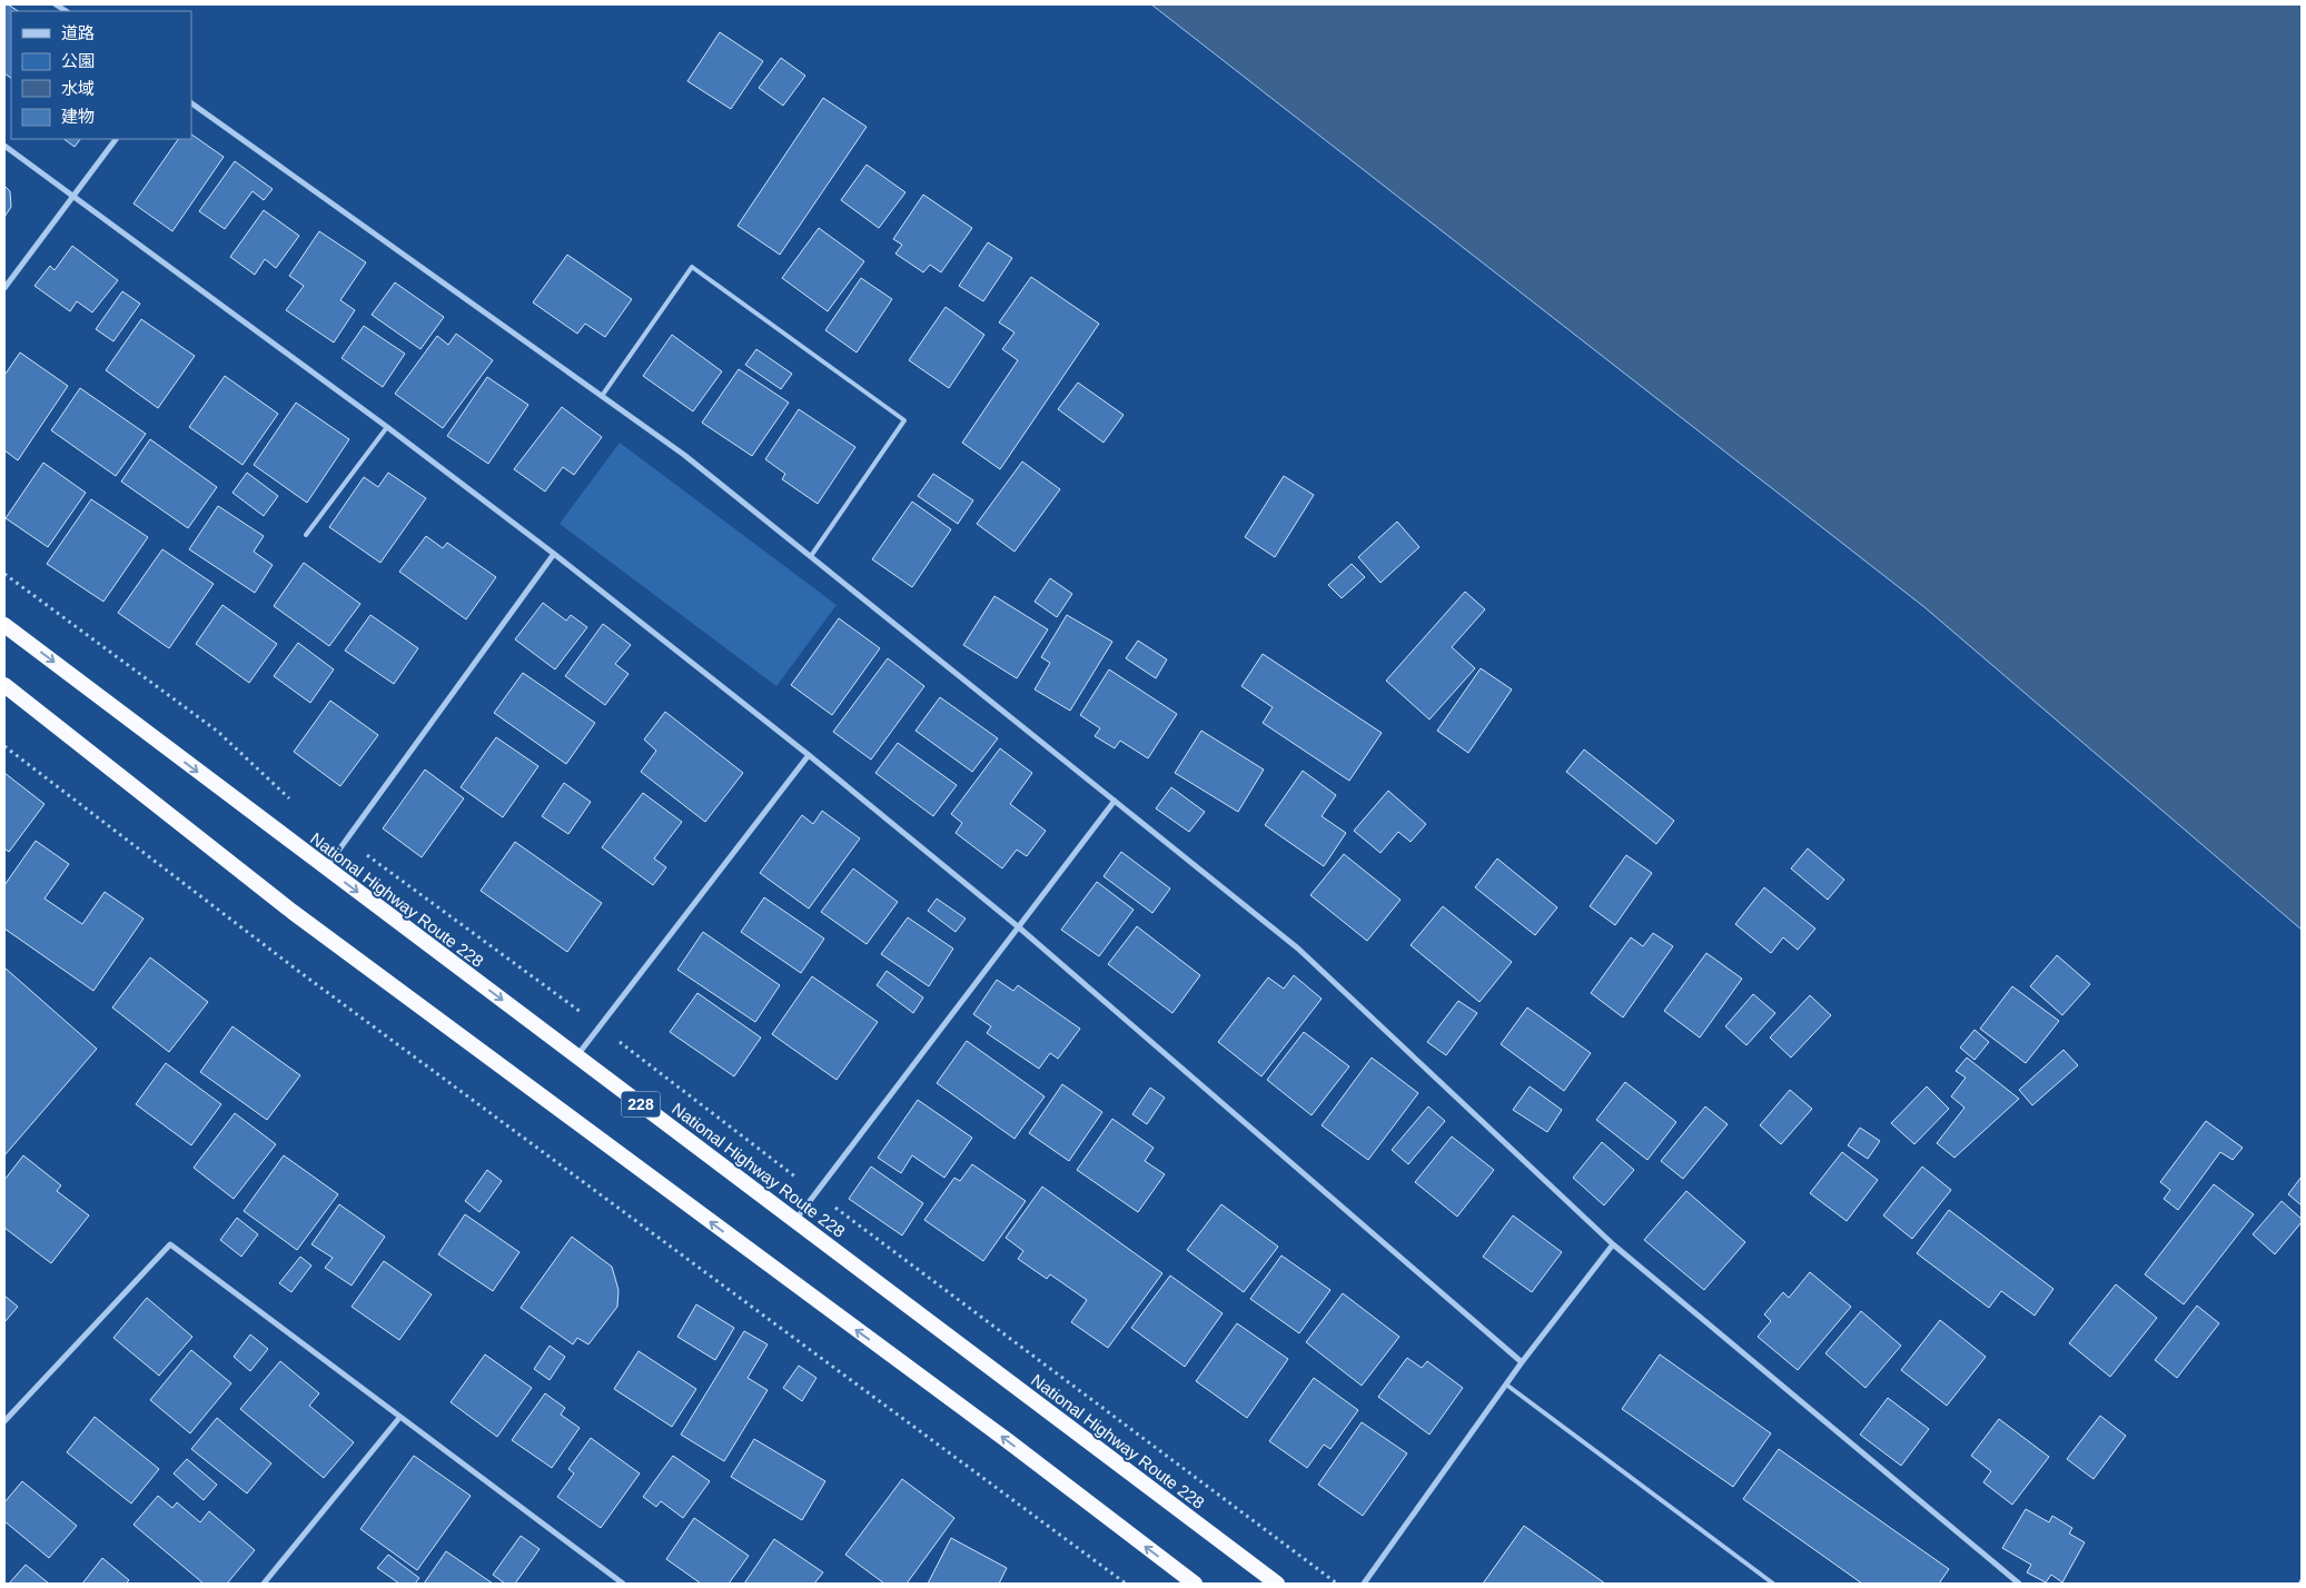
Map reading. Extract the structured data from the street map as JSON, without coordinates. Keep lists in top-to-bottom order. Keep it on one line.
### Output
{"streets":{"highway":["National Highway Route 228","228"]},"legend":["道路","公園","水域","建物"]}
